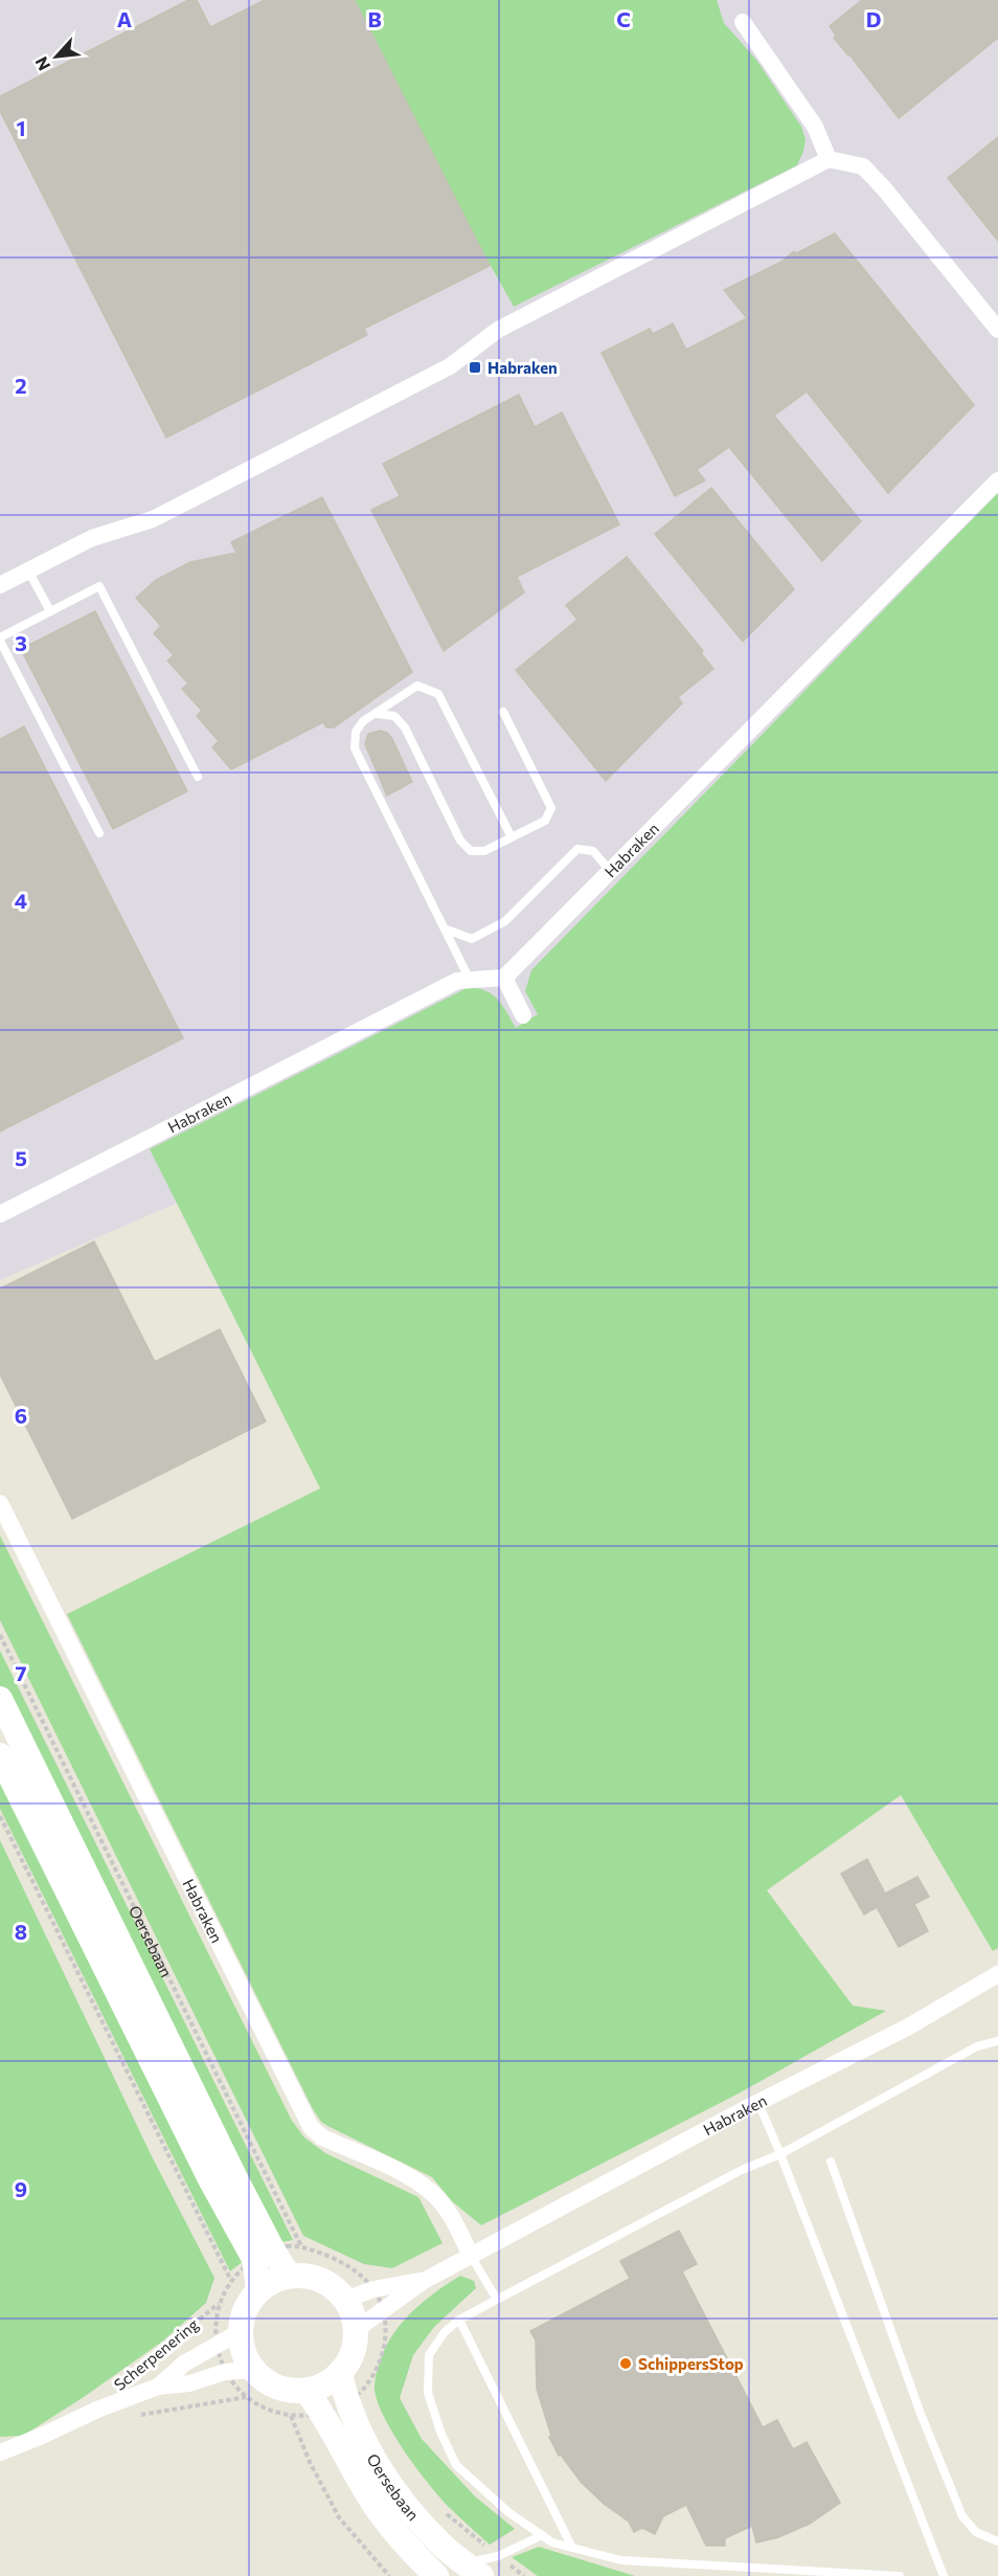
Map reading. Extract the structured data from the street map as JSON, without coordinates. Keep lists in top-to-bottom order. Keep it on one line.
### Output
{"streets":{"main road":["Oersebaan"],"street":["Habraken","Scherpenering"]},"crossings":[["Habraken","Oersebaan"],["Habraken","Scherpenering"],["Oersebaan","Scherpenering"]],"places":{"transit":["Habraken"],"other":["SchippersStop"]},"north":"bottom left","grid":{"columns":["A","B","C","D"],"rows":["1","2","3","4","5","6","7","8","9"]}}
